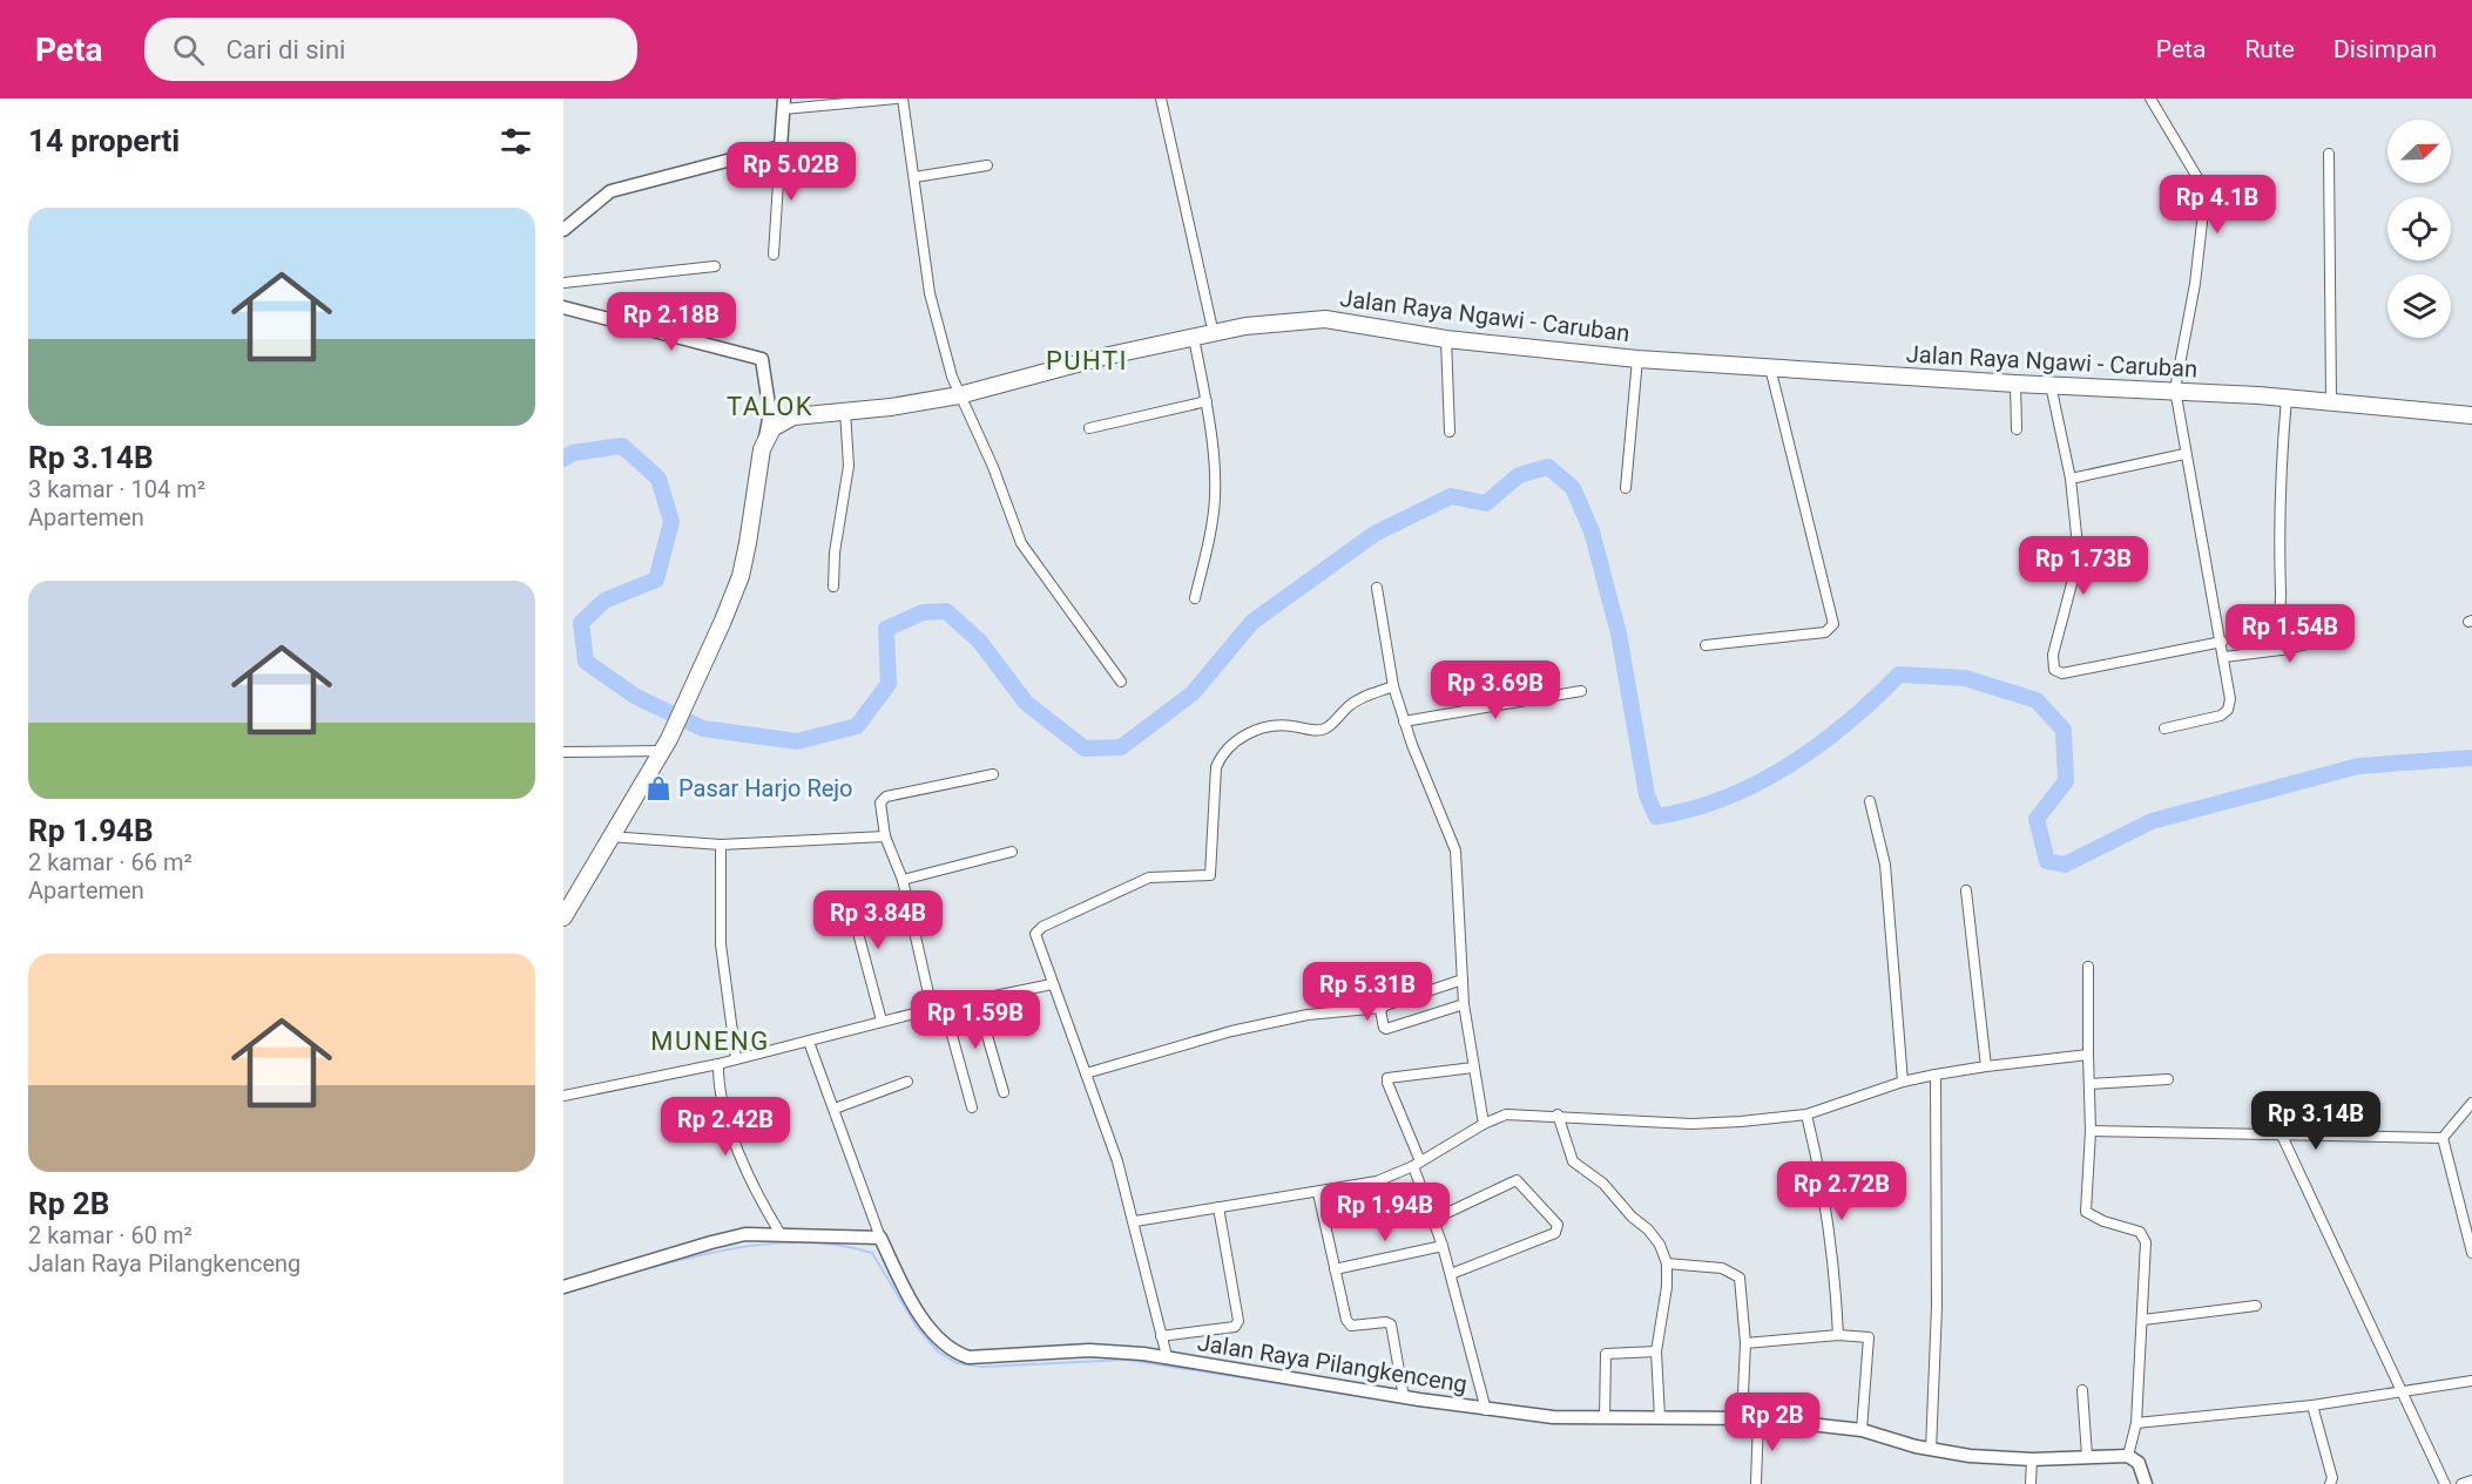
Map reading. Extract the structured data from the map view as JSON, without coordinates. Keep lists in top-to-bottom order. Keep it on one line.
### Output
{"streets":{"highway":["Jalan Raya Ngawi - Caruban"],"main road":["Jalan Raya Pilangkenceng"]},"districts":["PUHTI","TALOK","MUNENG"],"places":{"shop":["Pasar Harjo Rejo"]},"north":"top right","page":{"header":"Peta","search":"Cari di sini","nav":["Peta","Rute","Disimpan"],"heading":"14 properti","price":["Rp 5.02B","Rp 4.1B","Rp 2.18B","Rp 1.73B","Rp 1.54B","Rp 3.69B","Rp 3.84B","Rp 5.31B","Rp 1.59B","Rp 3.14B","Rp 2.42B","Rp 2.72B","Rp 1.94B","Rp 2B"],"list":[{"name":"Rp 3.14B","note":"3 kamar · 104 m² · Apartemen"},{"name":"Rp 1.94B","note":"2 kamar · 66 m² · Apartemen"},{"name":"Rp 2B","note":"2 kamar · 60 m² · Jalan Raya Pilangkenceng"}]}}
